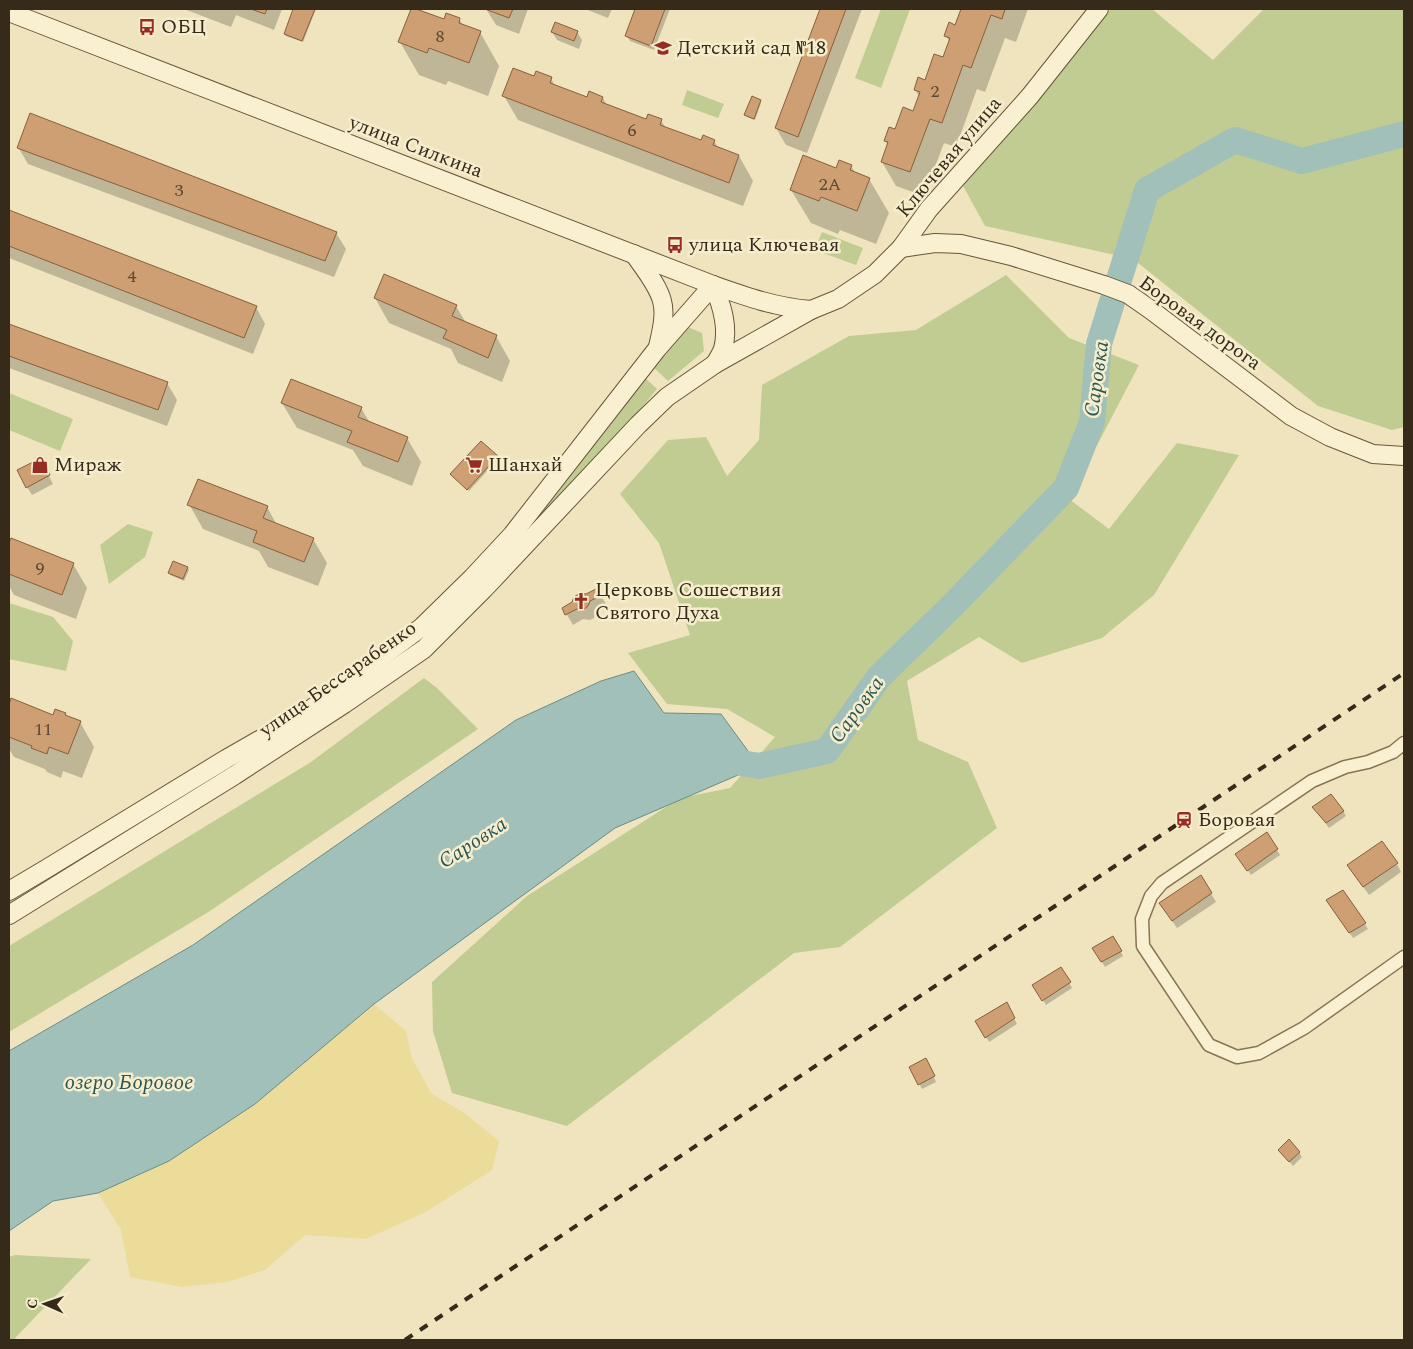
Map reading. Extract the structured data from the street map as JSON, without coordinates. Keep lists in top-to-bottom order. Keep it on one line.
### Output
{"streets":{"main road":["улица Силкина","Ключевая улица","Боровая дорога","улица Бессарабенко"]},"crossings":[["улица Силкина","Ключевая улица"],["улица Силкина","улица Бессарабенко"],["Ключевая улица","Боровая дорога"],["Ключевая улица","улица Бессарабенко"]],"water":["Саровка","озеро Боровое"],"places":{"bus stop":["ОБЦ","улица Ключевая"],"school or university":["Детский сад №18"],"shop":["Мираж"],"supermarket":["Шанхай"],"church":["Церковь Сошествия Святого Духа"],"station":["Боровая"]},"house_numbers":["8","2","6","2А","3","4","9","11"],"north":"left"}
